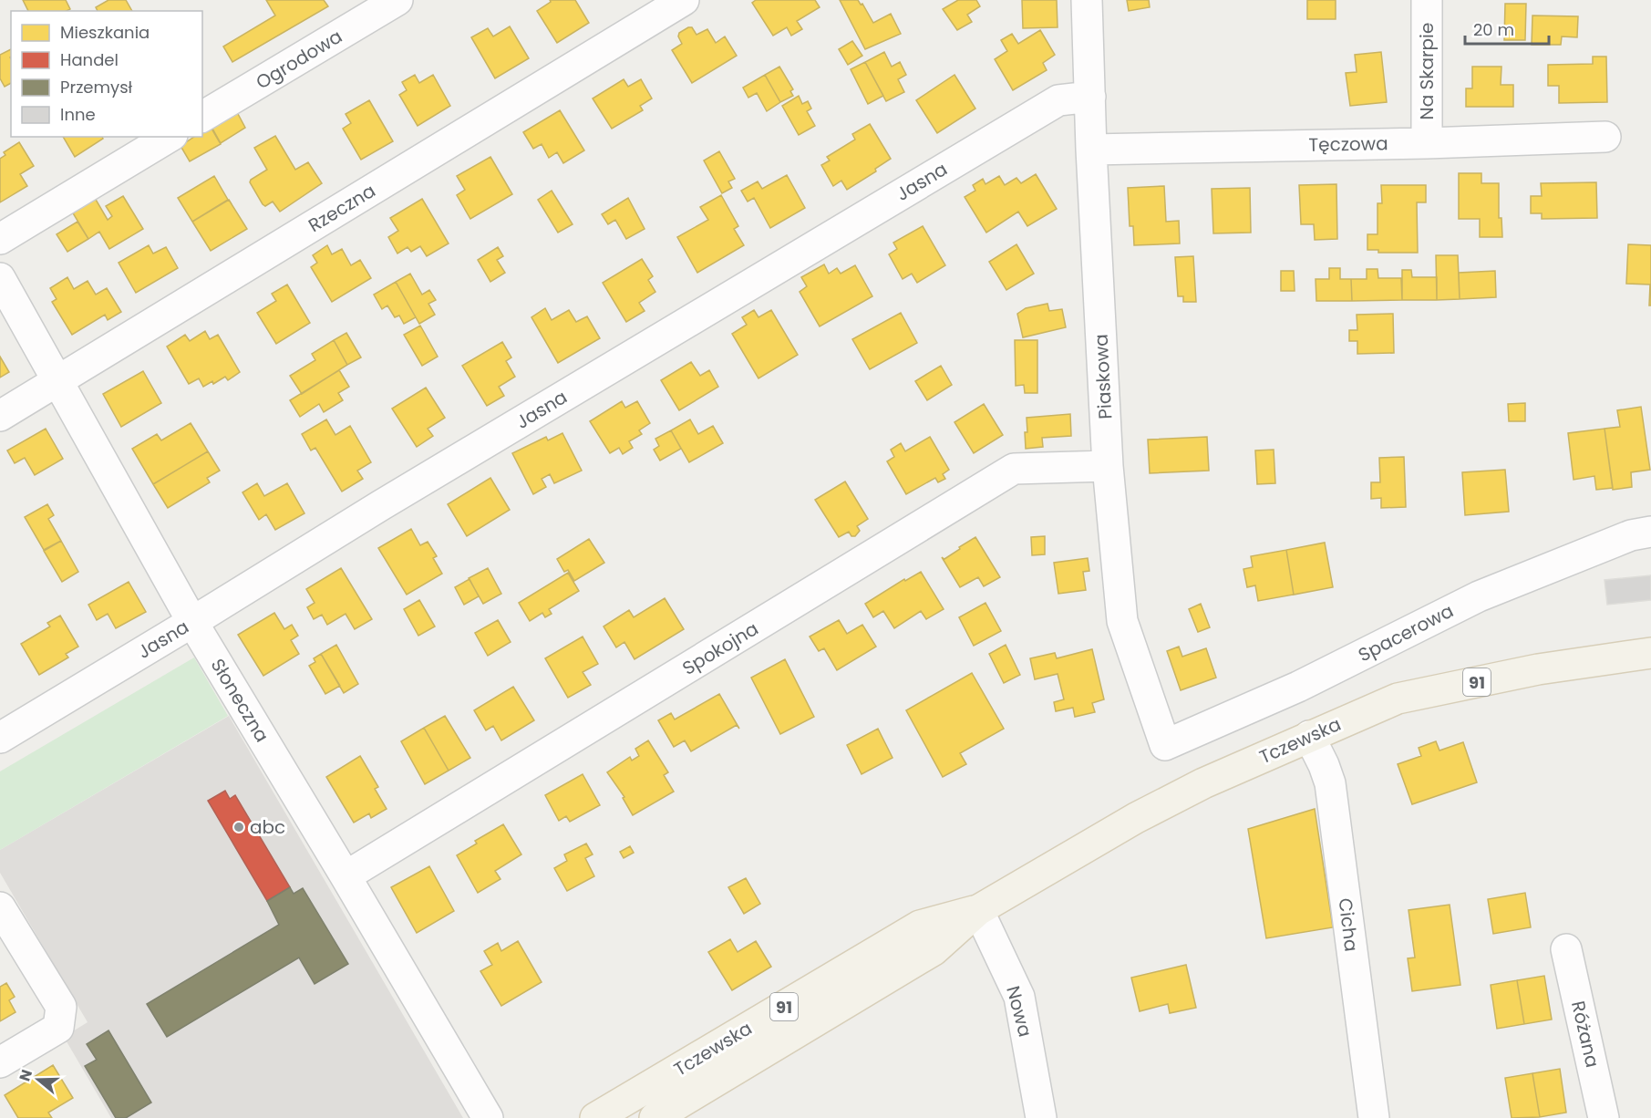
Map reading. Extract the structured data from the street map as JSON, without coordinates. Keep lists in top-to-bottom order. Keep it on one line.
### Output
{"streets":{"main road":["91","Tczewska"],"street":["Ogrodowa","Na Skarpie","Tęczowa","Jasna","Rzeczna","Piaskowa","Spacerowa","Spokojna","Słoneczna","Cicha","Nowa","Różana"]},"crossings":[["Na Skarpie","Tęczowa"],["Tęczowa","Piaskowa"],["Jasna","Piaskowa"],["Jasna","Słoneczna"],["Rzeczna","Słoneczna"],["Piaskowa","Spacerowa"],["Piaskowa","Spokojna"],["Spokojna","Słoneczna"],["Tczewska","Cicha"],["Tczewska","Nowa"]],"places":["abc"],"legend":["Mieszkania","Handel","Przemysł","Inne"],"scale_bar":"20 m","north":"left"}
